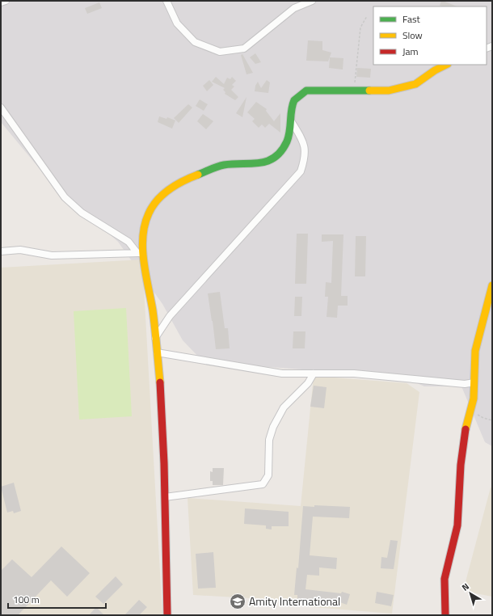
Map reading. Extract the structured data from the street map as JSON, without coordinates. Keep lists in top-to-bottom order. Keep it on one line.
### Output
{"places":{"school or university":["Amity International"]},"legend":["Fast","Slow","Jam"],"scale_bar":"100 m","north":"top left"}
